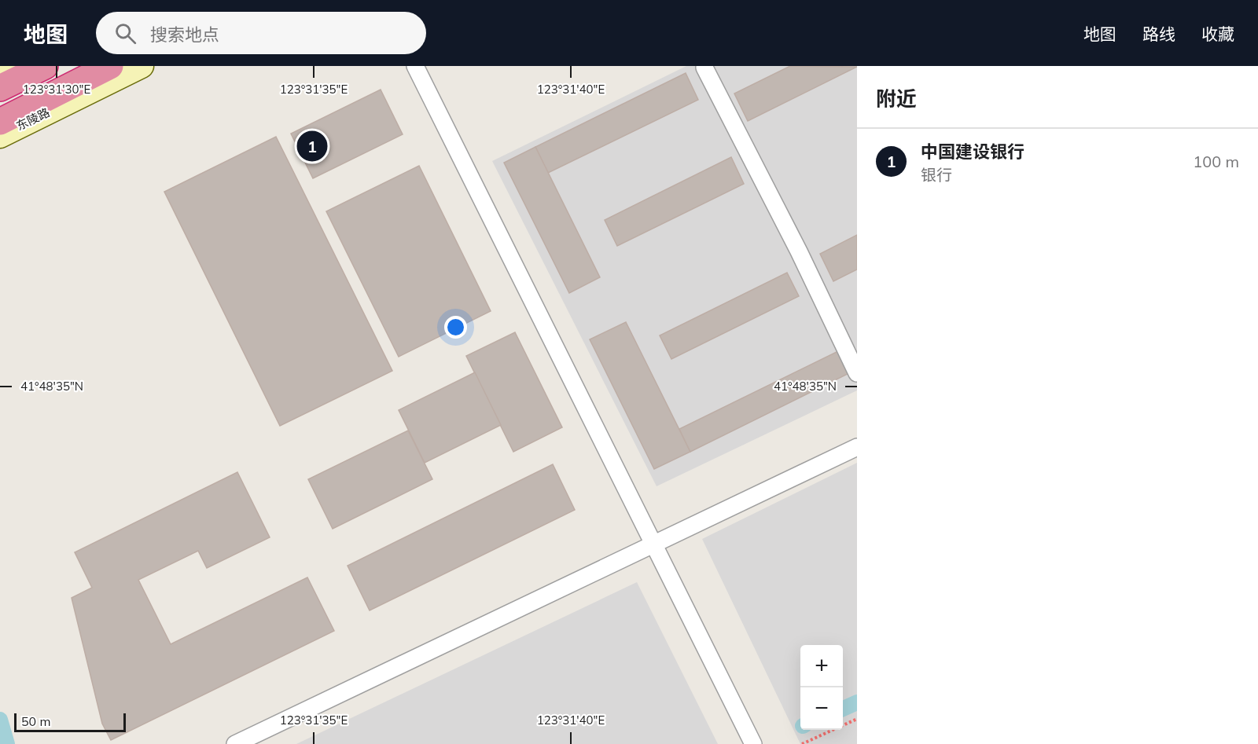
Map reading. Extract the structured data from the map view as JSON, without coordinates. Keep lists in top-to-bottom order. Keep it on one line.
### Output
{"streets":{"main road":["东陵路"]},"scale_bar":"50 m","page":{"header":"地图","search":"搜索地点","nav":["地图","路线","收藏"],"heading":"附近","list":[{"mark":"1","name":"中国建设银行","note":"银行","value":"100 m"}],"pins":"1","map_buttons":["+","−"],"scale":"50 m"},"coordinates":["123°31'30\"E","123°31'35\"E","123°31'40\"E","41°48'35\"N"]}
